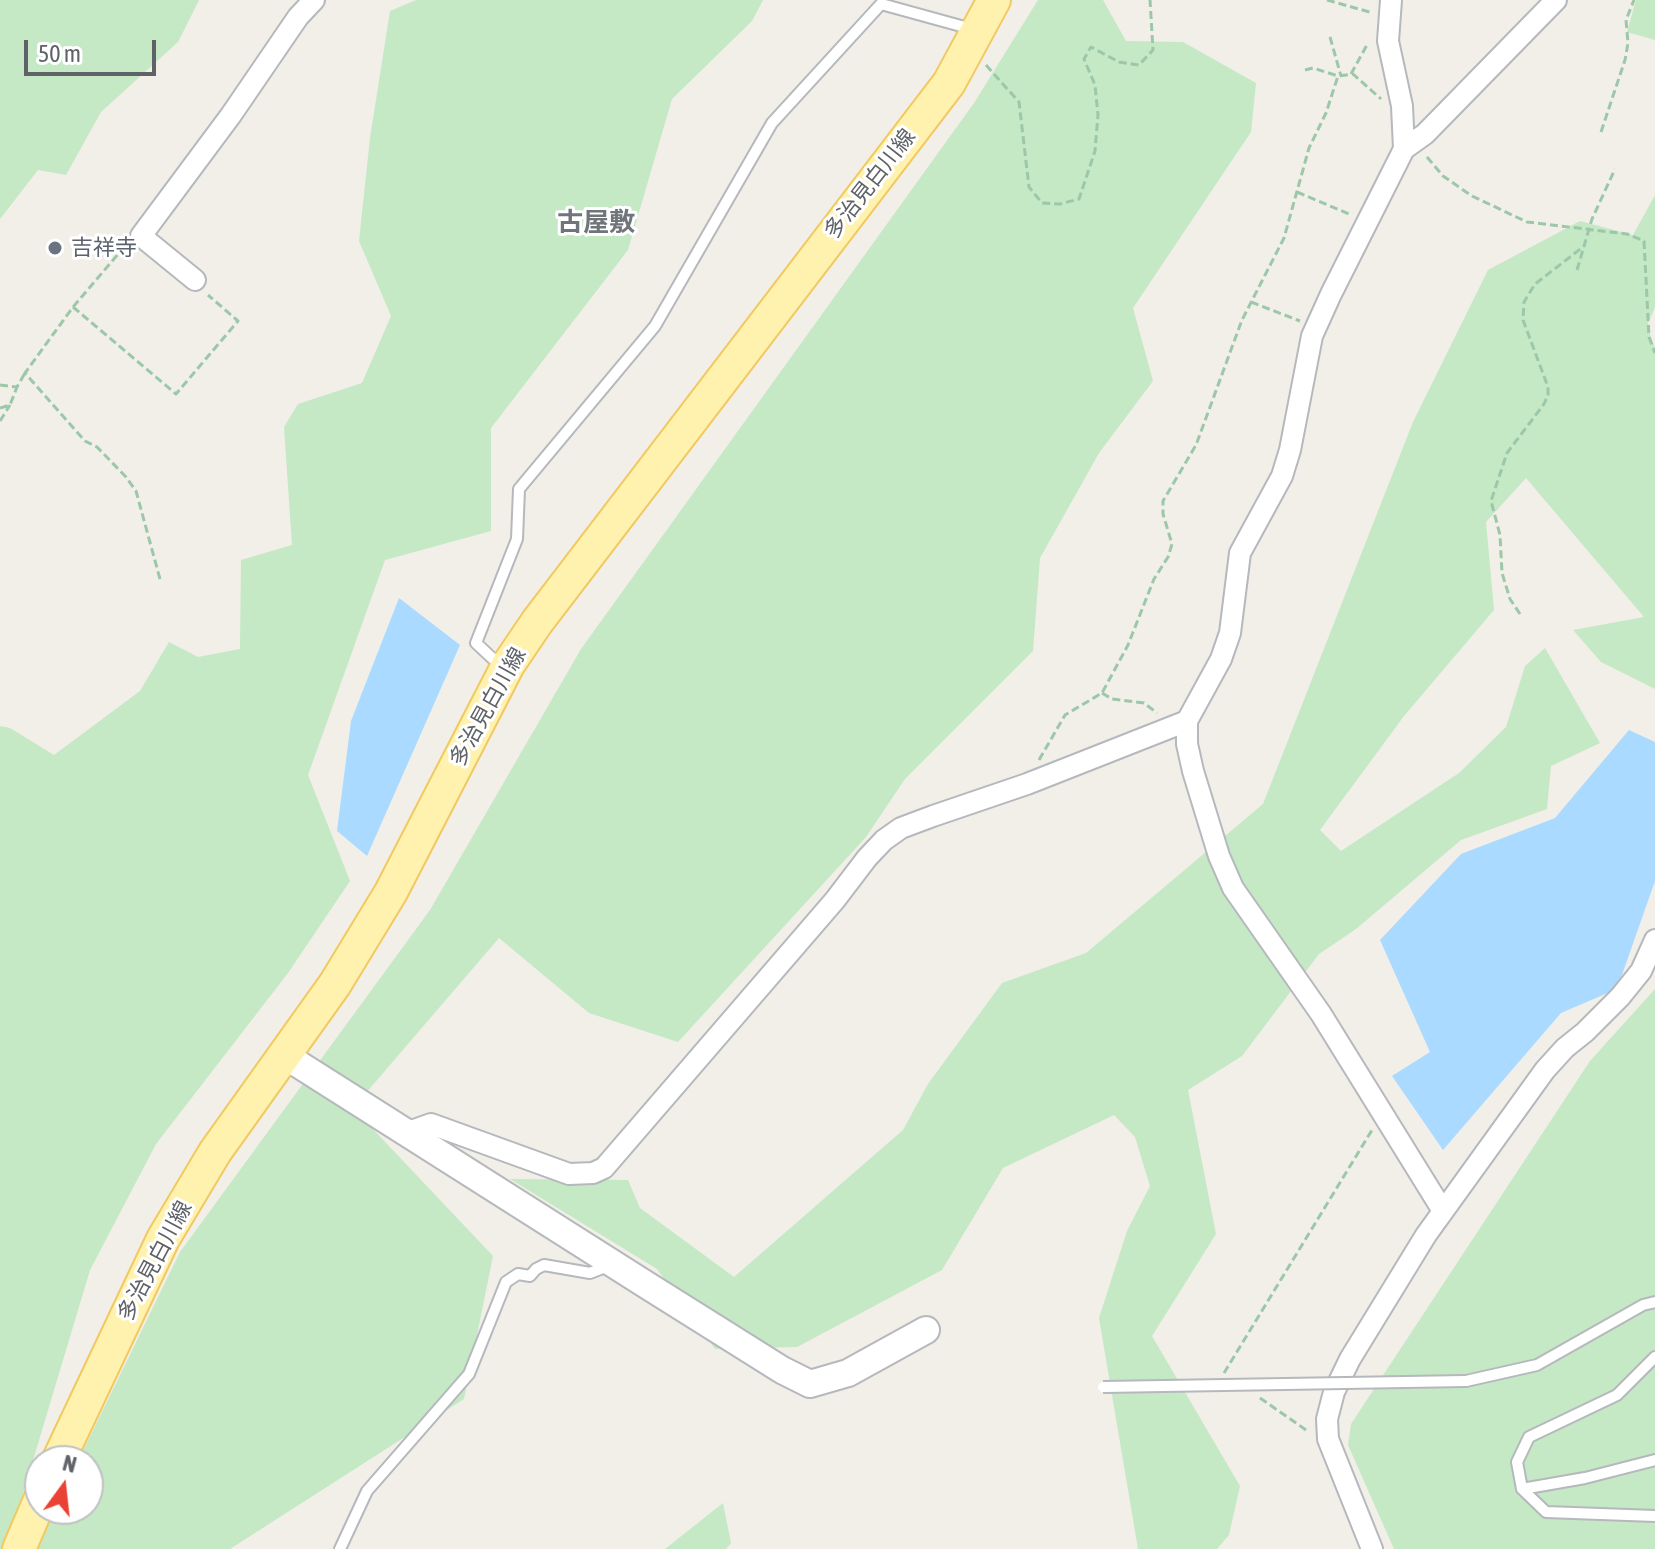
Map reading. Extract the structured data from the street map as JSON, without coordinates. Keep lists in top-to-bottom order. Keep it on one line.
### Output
{"streets":{"main road":["多治見白川線"]},"districts":["古屋敷"],"places":["吉祥寺"],"scale_bar":"50 m","north":"top"}
